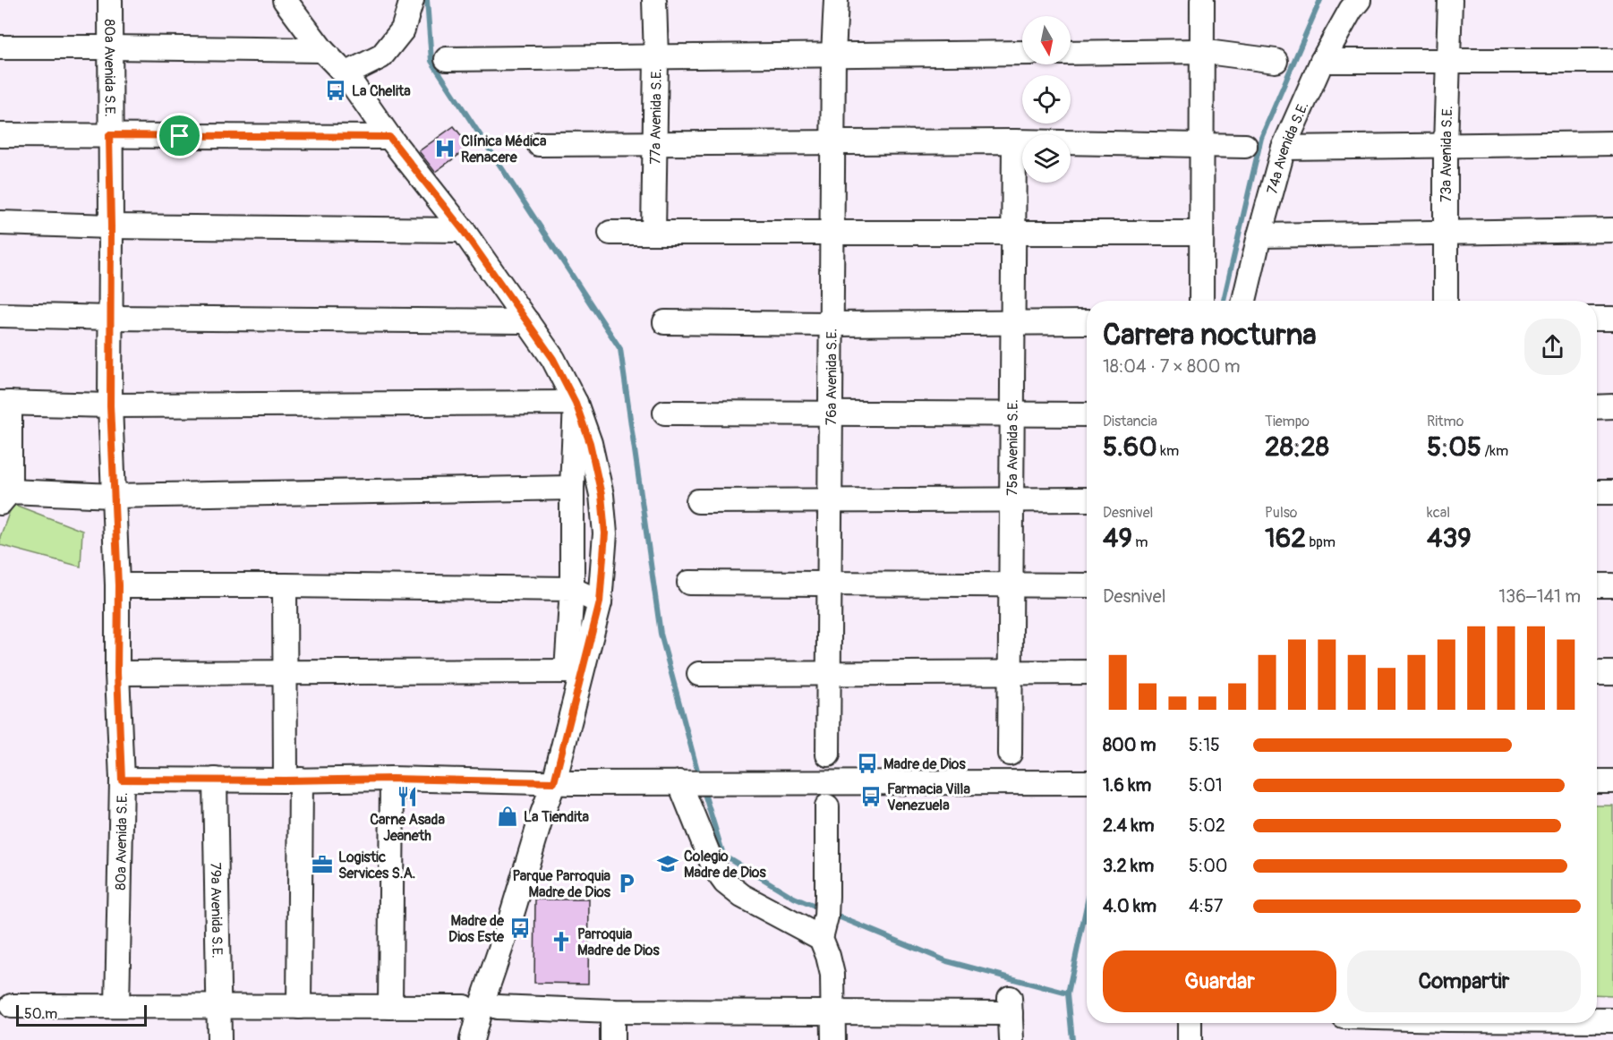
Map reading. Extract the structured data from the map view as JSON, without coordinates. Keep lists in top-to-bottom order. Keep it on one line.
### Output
{"streets":{"street":["80a Avenida S.E.","77a Avenida S.E.","74a Avenida S.E.","73a Avenida S.E.","76a Avenida S.E.","75a Avenida S.E.","79a Avenida S.E."]},"places":{"bus stop":["La Chelita","Madre de Dios","Farmacia Villa Venezuela","Madre de Dios Este"],"hospital":["Clínica Médica Renacere"],"restaurant":["Carne Asada Jeaneth"],"shop":["La Tiendita"],"school or university":["Colegio Madre de Dios"],"office":["Logistic Services S.A."],"parking":["Parque Parroquia Madre de Dios"],"church":["Parroquia Madre de Dios"]},"scale_bar":"50 m","north":"bottom","page":{"heading":["Carrera nocturna","18:04 · 7 × 800 m"],"stats":[["Distancia","5.60 km"],["Tiempo","28:28"],["Ritmo","5:05 /km"],["Desnivel","49 m"],["Pulso","162 bpm"],["kcal","439"]],"chart":["Desnivel","136–141 m"],"list":[{"name":"800 m","note":"5:15"},{"name":"1.6 km","note":"5:01"},{"name":"2.4 km","note":"5:02"},{"name":"3.2 km","note":"5:00"},{"name":"4.0 km","note":"4:57"}],"buttons":["Guardar","Compartir"],"scale":"50 m"}}
